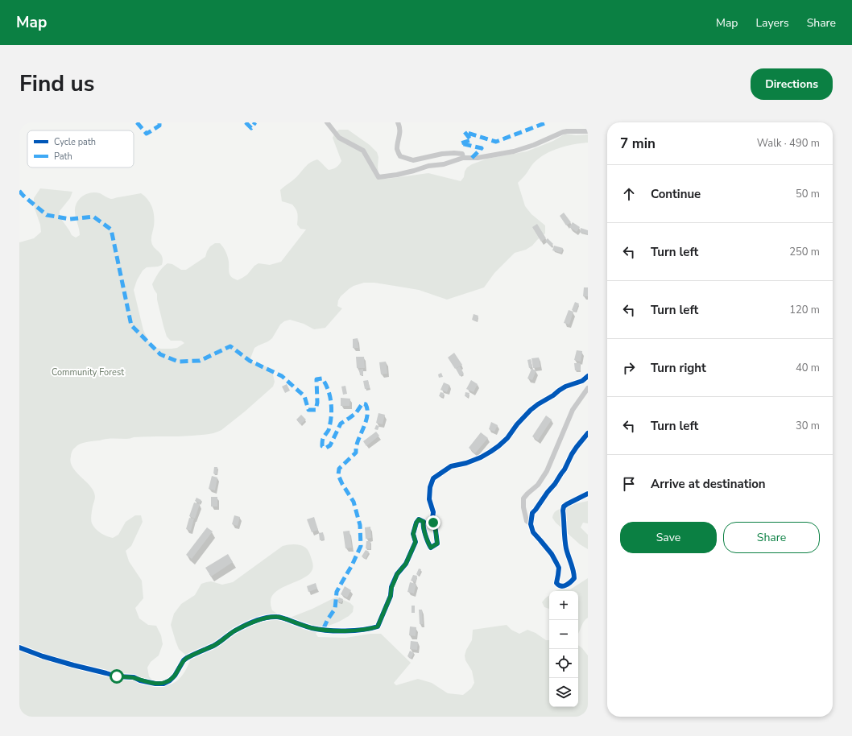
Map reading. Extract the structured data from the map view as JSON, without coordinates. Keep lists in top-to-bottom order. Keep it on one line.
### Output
{"parks":["Community Forest"],"legend":["Cycle path","Path"],"page":{"header":"Map","nav":["Map","Layers","Share"],"title":"Find us","buttons":["Directions",["Save","Share"]],"heading":["7 min","Walk · 490 m"],"list":[["Continue","50 m"],["Turn left","250 m"],["Turn left","120 m"],["Turn right","40 m"],["Turn left","30 m"],"Arrive at destination"],"map_buttons":["+","−"]}}
